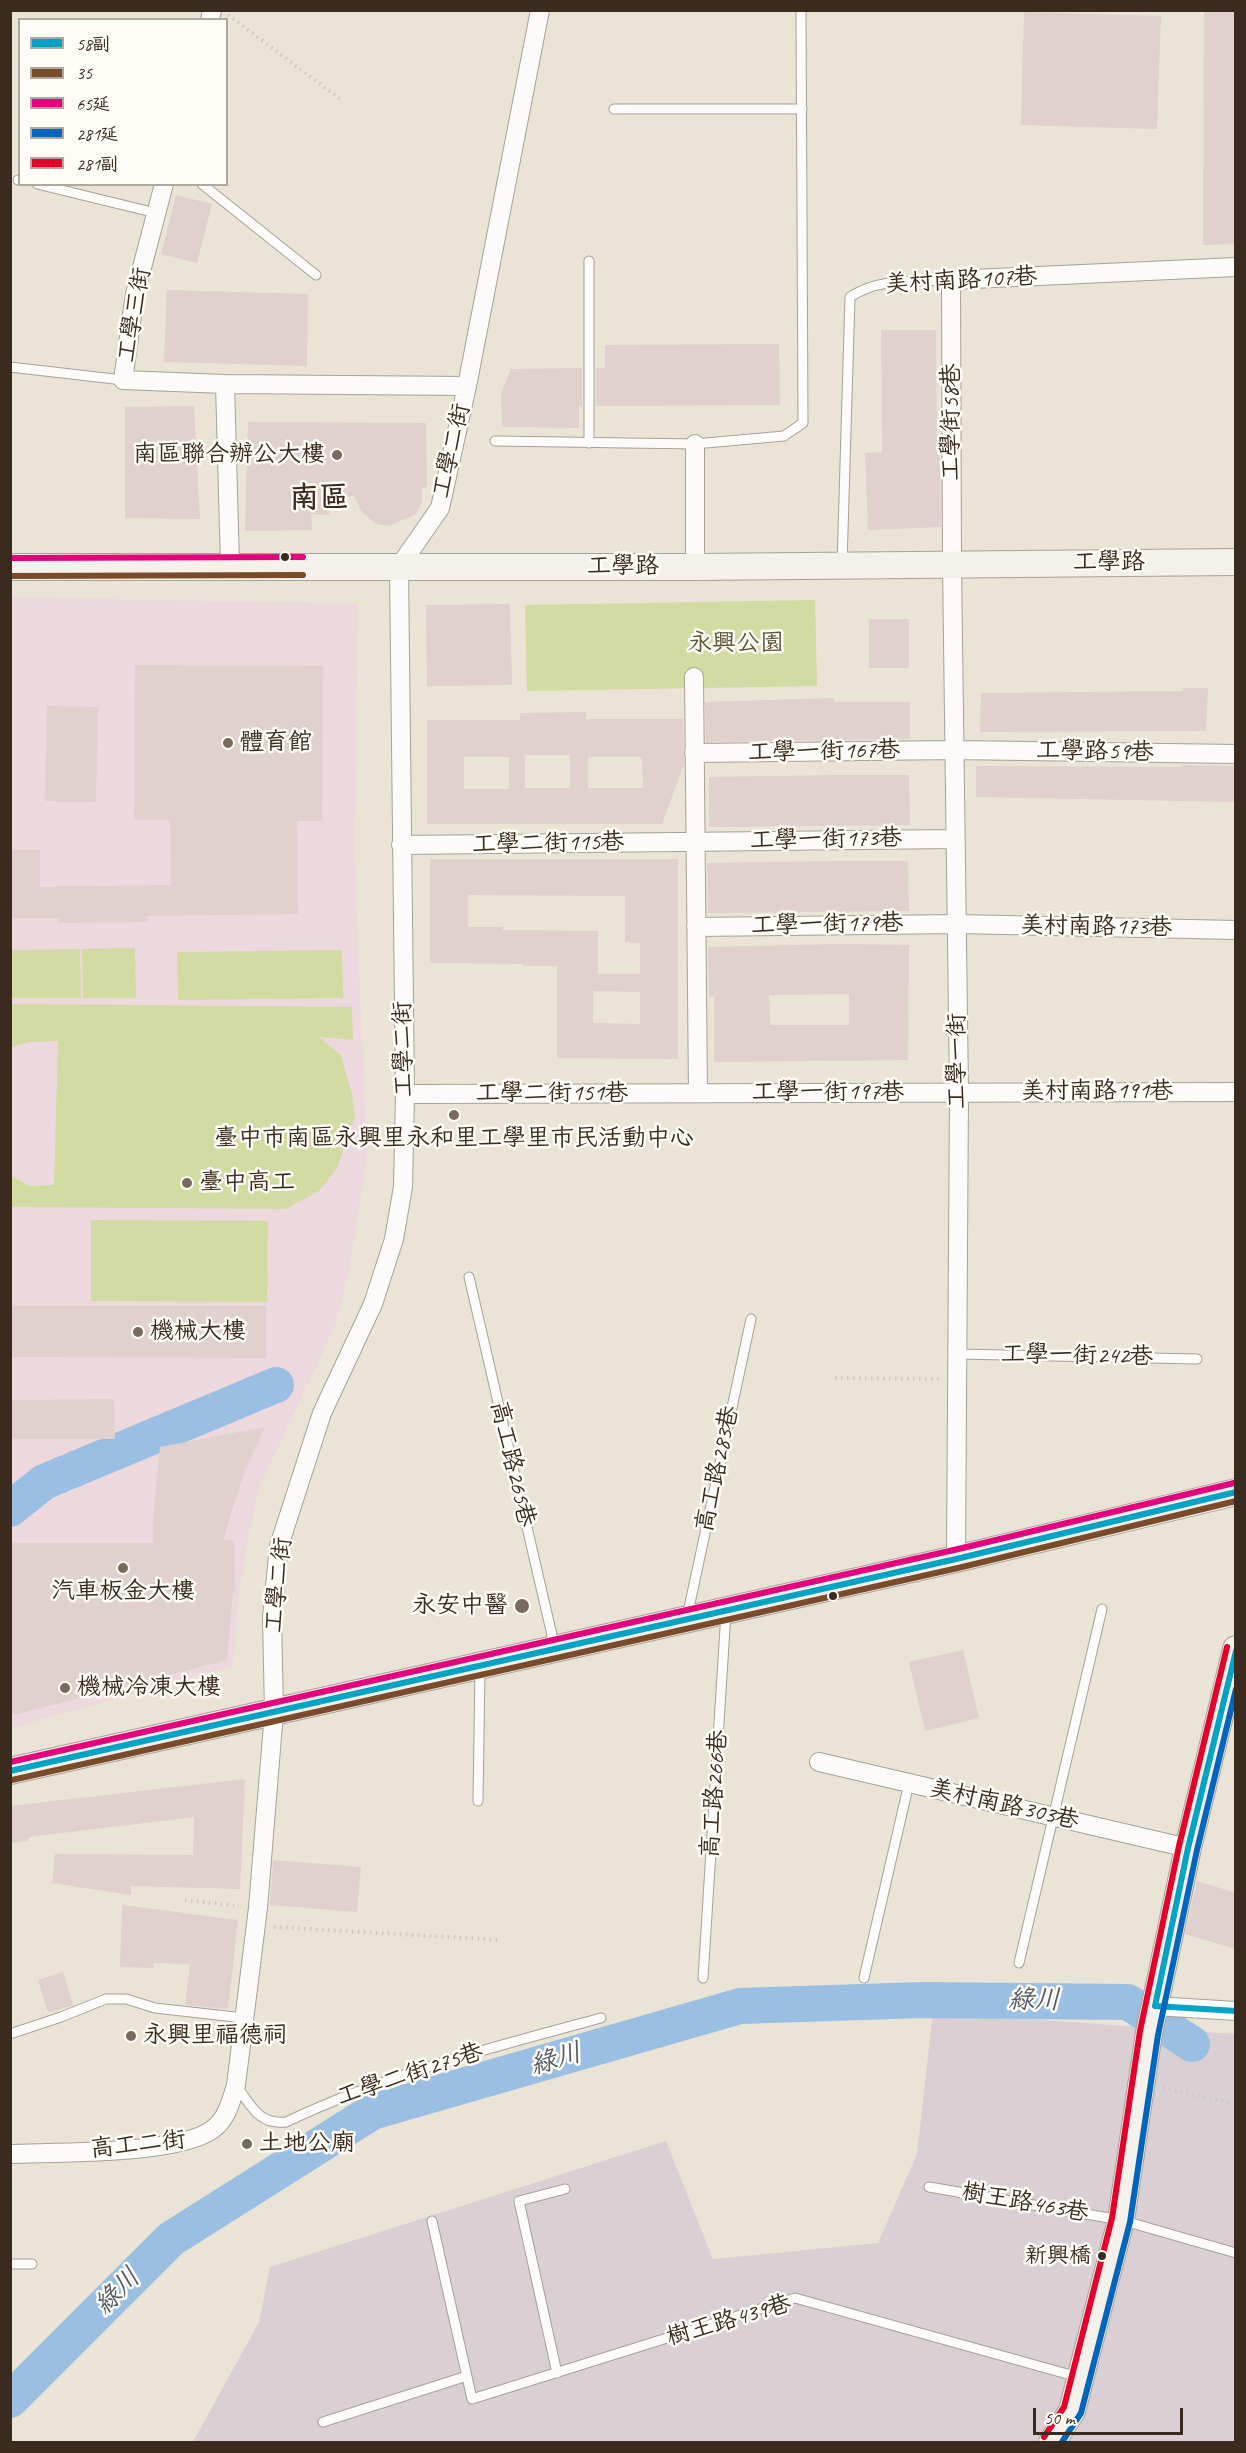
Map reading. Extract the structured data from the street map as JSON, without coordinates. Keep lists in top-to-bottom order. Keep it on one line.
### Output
{"streets":{"street":["美村南路107巷","工學三街","工學街58巷","工學二街","工學路","工學一街167巷","工學路59巷","工學一街173巷","工學二街115巷","工學一街179巷","美村南路173巷","工學一街","美村南路191巷","工學一街197巷","工學二街151巷","美村南路303巷","高工二街"],"lane":["工學一街242巷","高工路265巷","高工路283巷","高工路266巷","工學二街275巷","樹王路463巷","樹王路439巷"]},"crossings":[["美村南路107巷","工學街58巷"],["美村南路107巷","工學路"],["工學三街","工學二街"],["工學街58巷","工學路"],["工學街58巷","工學一街"],["工學二街","工學路"],["工學二街","工學二街115巷"],["工學二街","工學二街151巷"],["工學二街","工學二街275巷"],["工學二街","高工二街"],["工學路","工學一街"],["工學一街167巷","工學路59巷"],["工學一街167巷","工學一街"],["工學路59巷","工學一街"],["工學一街173巷","工學二街115巷"],["工學一街173巷","工學一街"],["工學一街179巷","美村南路173巷"],["工學一街179巷","工學一街"],["美村南路173巷","工學一街"],["工學一街","美村南路191巷"],["工學一街","工學一街197巷"],["工學一街","工學一街242巷"],["美村南路191巷","工學一街197巷"],["工學一街197巷","工學二街151巷"],["工學二街275巷","高工二街"]],"districts":["南區"],"water":["綠川"],"parks":["永興公園"],"places":["南區聯合辦公大樓","體育館","臺中市南區永興里永和里工學里市民活動中心","臺中高工","機械大樓","汽車板金大樓","永安中醫","機械冷凍大樓","永興里福德祠","土地公廟","新興橋"],"lines":["transit line 65延","transit line 35","transit line 58副","transit line 281副","transit line 281延"],"legend":["58副","35","65延","281延","281副"],"scale_bar":"50 m"}
